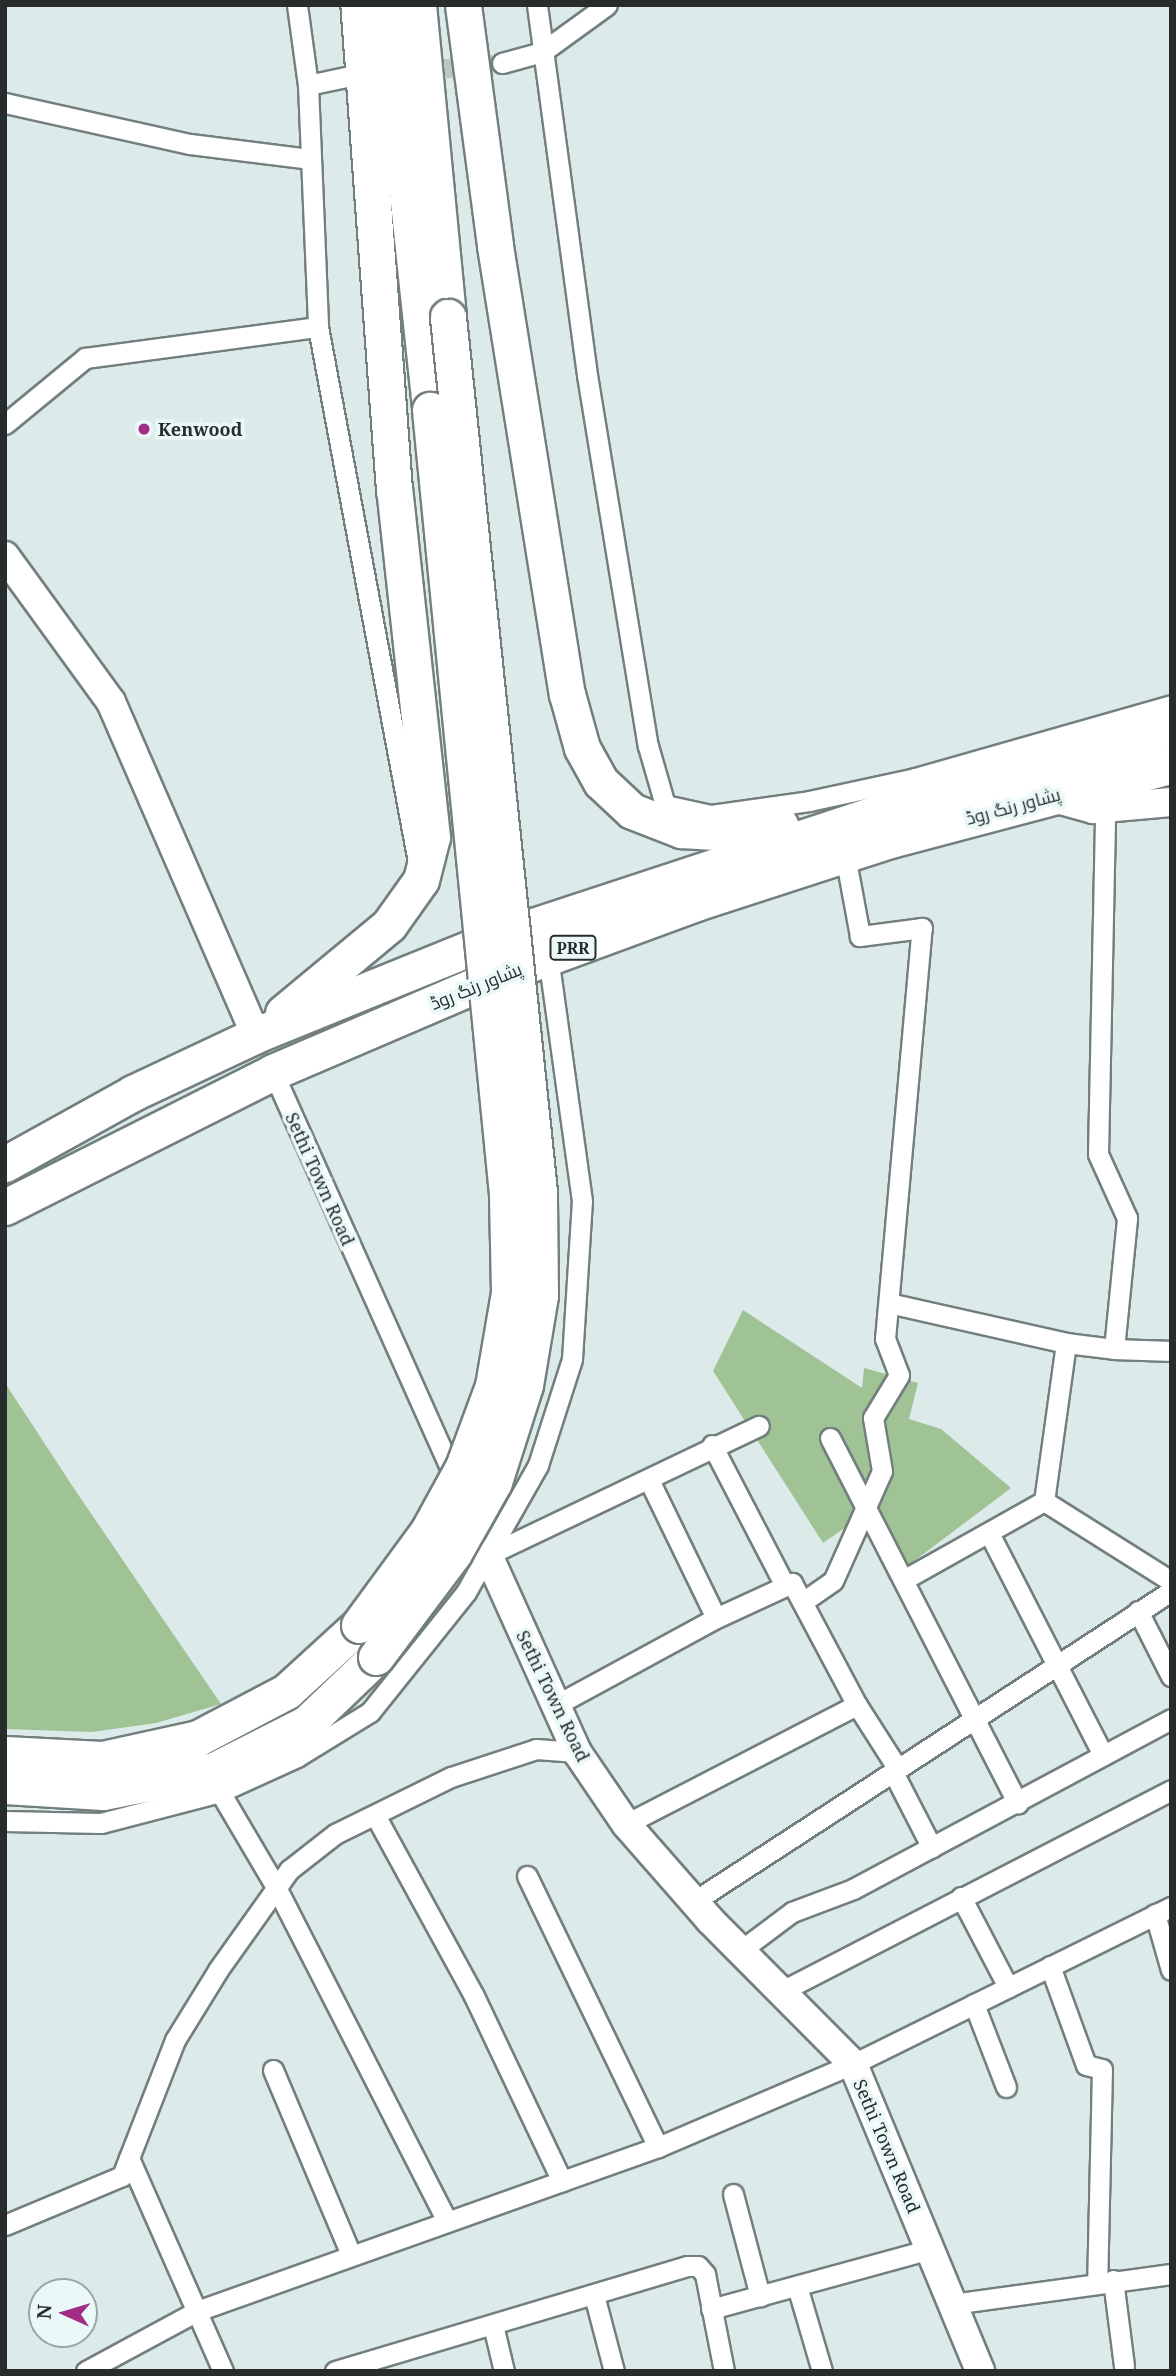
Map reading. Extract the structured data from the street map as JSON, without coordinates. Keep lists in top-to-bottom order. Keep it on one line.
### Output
{"streets":{"highway":["پشاور رنگ روڈ","PRR"],"street":["Sethi Town Road"]},"crossings":[["پشاور رنگ روڈ","Sethi Town Road"]],"places":["Kenwood"],"north":"left"}
